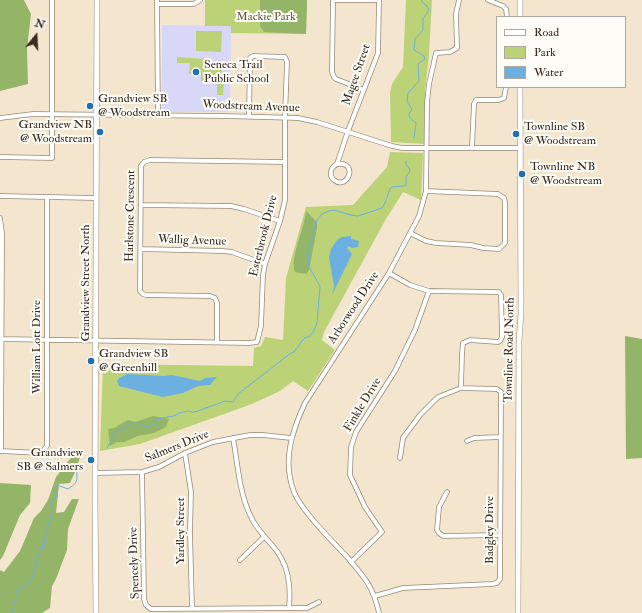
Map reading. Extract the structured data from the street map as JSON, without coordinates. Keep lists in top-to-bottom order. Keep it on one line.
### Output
{"streets":{"street":["Magee Street","Woodstream Avenue","Harlstone Crescent","Esterbrook Drive","Wallig Avenue","Grandview Street North","Arborwood Drive","William Lott Drive","Townline Road North","Finkle Drive","Salmers Drive","Badgley Drive","Yardley Street","Spencely Drive"]},"crossings":[["Magee Street","Woodstream Avenue"],["Woodstream Avenue","Esterbrook Drive"],["Woodstream Avenue","Grandview Street North"],["Woodstream Avenue","Arborwood Drive"],["Woodstream Avenue","Townline Road North"],["Harlstone Crescent","Esterbrook Drive"],["Harlstone Crescent","Wallig Avenue"],["Esterbrook Drive","Wallig Avenue"],["Esterbrook Drive","Grandview Street North"],["Esterbrook Drive","William Lott Drive"],["Grandview Street North","Salmers Drive"],["Arborwood Drive","Finkle Drive"],["Arborwood Drive","Salmers Drive"],["Arborwood Drive","Badgley Drive"],["Salmers Drive","Yardley Street"],["Salmers Drive","Spencely Drive"],["Yardley Street","Spencely Drive"]],"parks":["Mackie Park"],"places":["Seneca Trail Public School","Grandview SB @ Woodstream","Grandview NB @ Woodstream","Townline SB @ Woodstream","Townline NB @ Woodstream","Grandview SB @ Greenhill","Grandview SB @ Salmers"],"legend":["Road","Park","Water"],"north":"top"}
